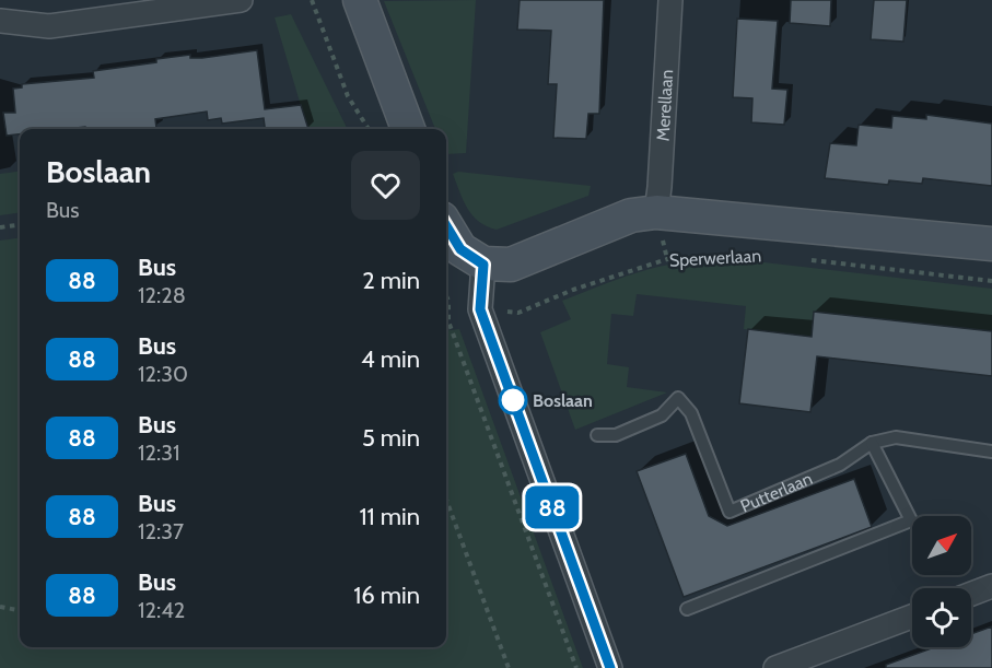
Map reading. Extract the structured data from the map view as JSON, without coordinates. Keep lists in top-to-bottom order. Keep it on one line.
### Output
{"streets":{"street":["Merellaan","Sperwerlaan"],"lane":["Putterlaan"]},"crossings":[["Merellaan","Sperwerlaan"]],"places":["Boslaan"],"lines":["bus line 88"],"north":"top right","page":{"on_map":"88","heading":["Boslaan","Bus"],"list":[{"mark":"88","name":"Bus","note":"12:28","value":"2 min"},{"mark":"88","name":"Bus","note":"12:30","value":"4 min"},{"mark":"88","name":"Bus","note":"12:31","value":"5 min"},{"mark":"88","name":"Bus","note":"12:37","value":"11 min"},{"mark":"88","name":"Bus","note":"12:42","value":"16 min"}]}}
